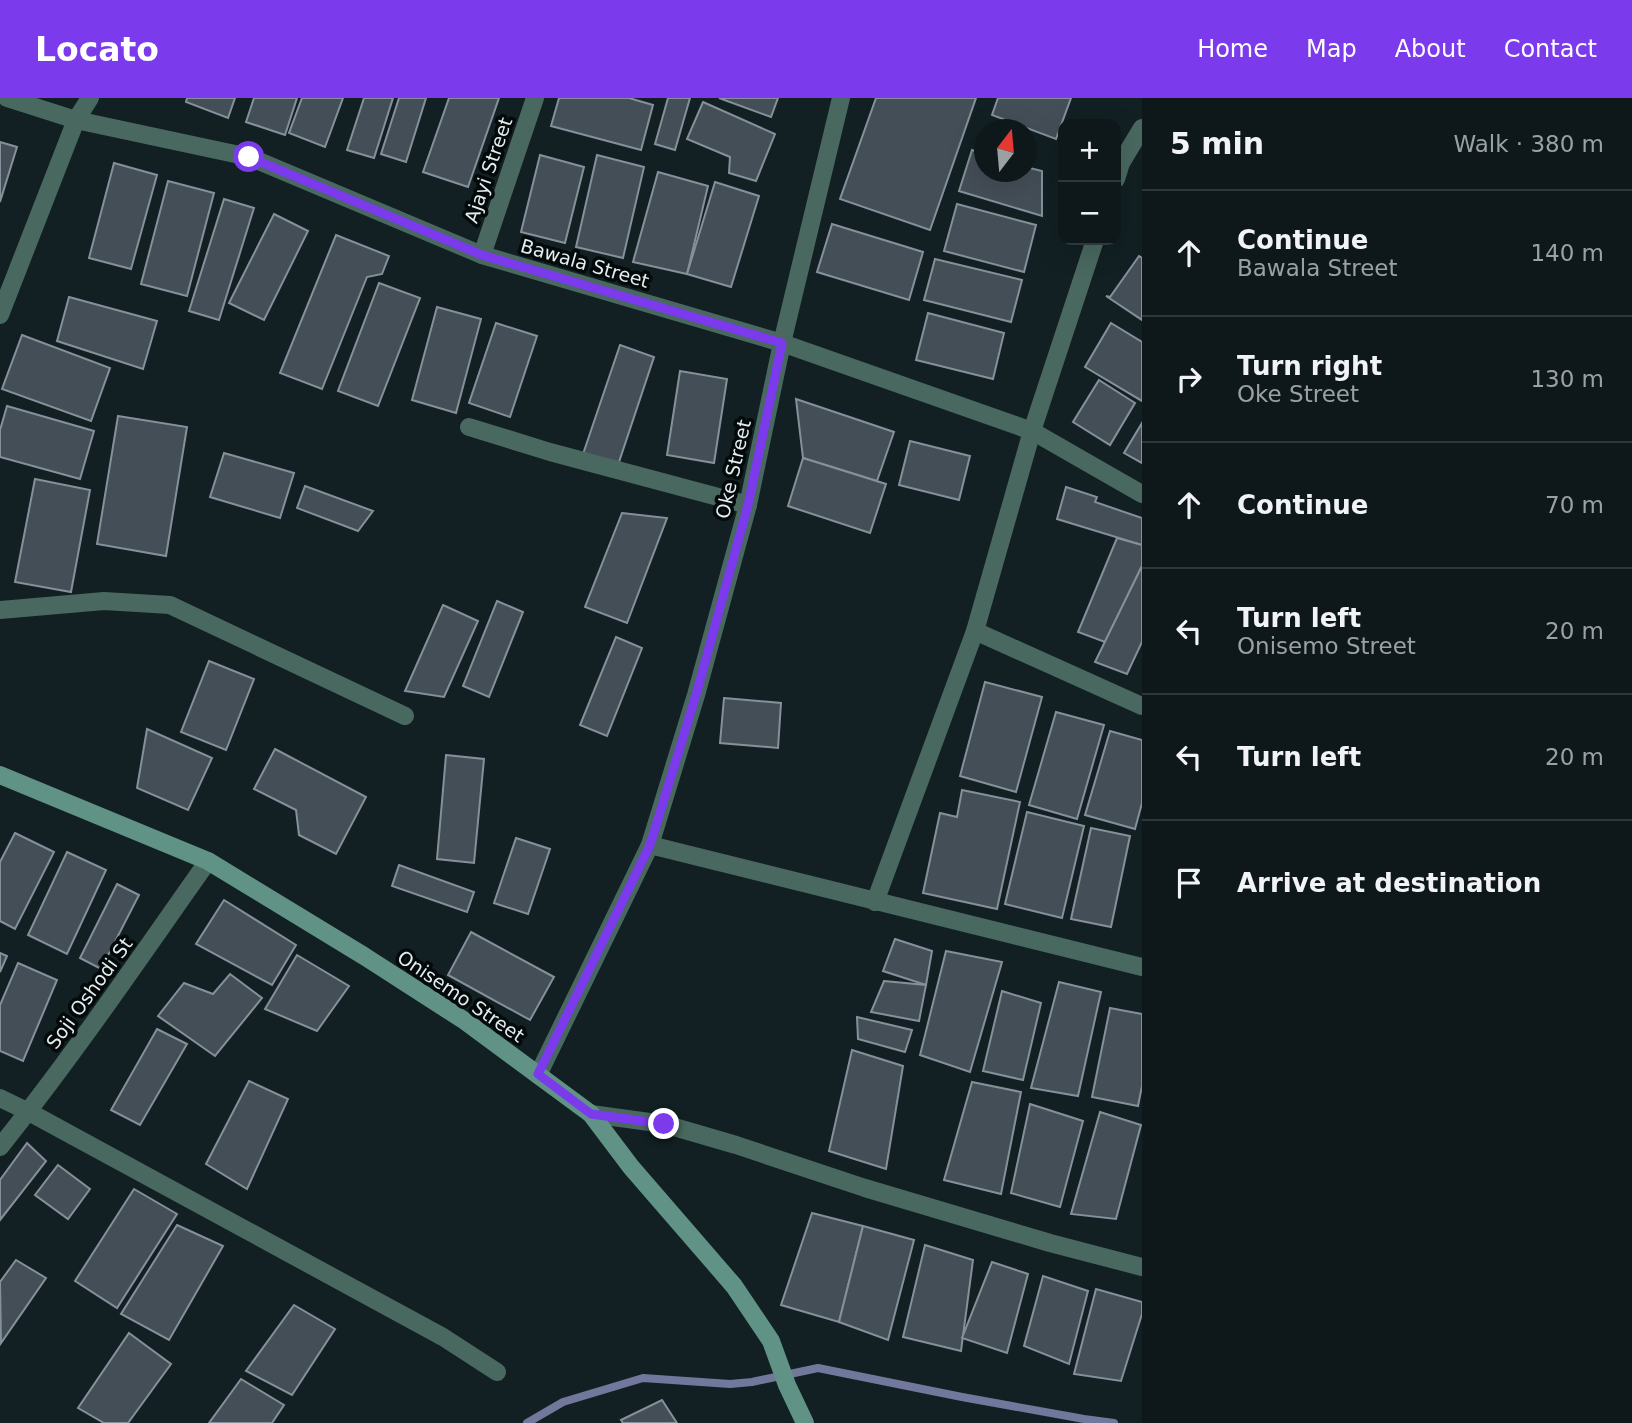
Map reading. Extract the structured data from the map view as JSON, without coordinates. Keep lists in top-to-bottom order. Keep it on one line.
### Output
{"streets":{"street":["Ajayi Street","Bawala Street","Oke Street","Soji Oshodi St","Onisemo Street"]},"crossings":[["Ajayi Street","Bawala Street"],["Bawala Street","Oke Street"],["Oke Street","Onisemo Street"],["Soji Oshodi St","Onisemo Street"]],"north":"top","page":{"header":"Locato","nav":["Home","Map","About","Contact"],"heading":["5 min","Walk · 380 m"],"map_buttons":["+","−"],"list":[["Continue","Bawala Street","140 m"],["Turn right","Oke Street","130 m"],["Continue","70 m"],["Turn left","Onisemo Street","20 m"],["Turn left","20 m"],"Arrive at destination"]}}
